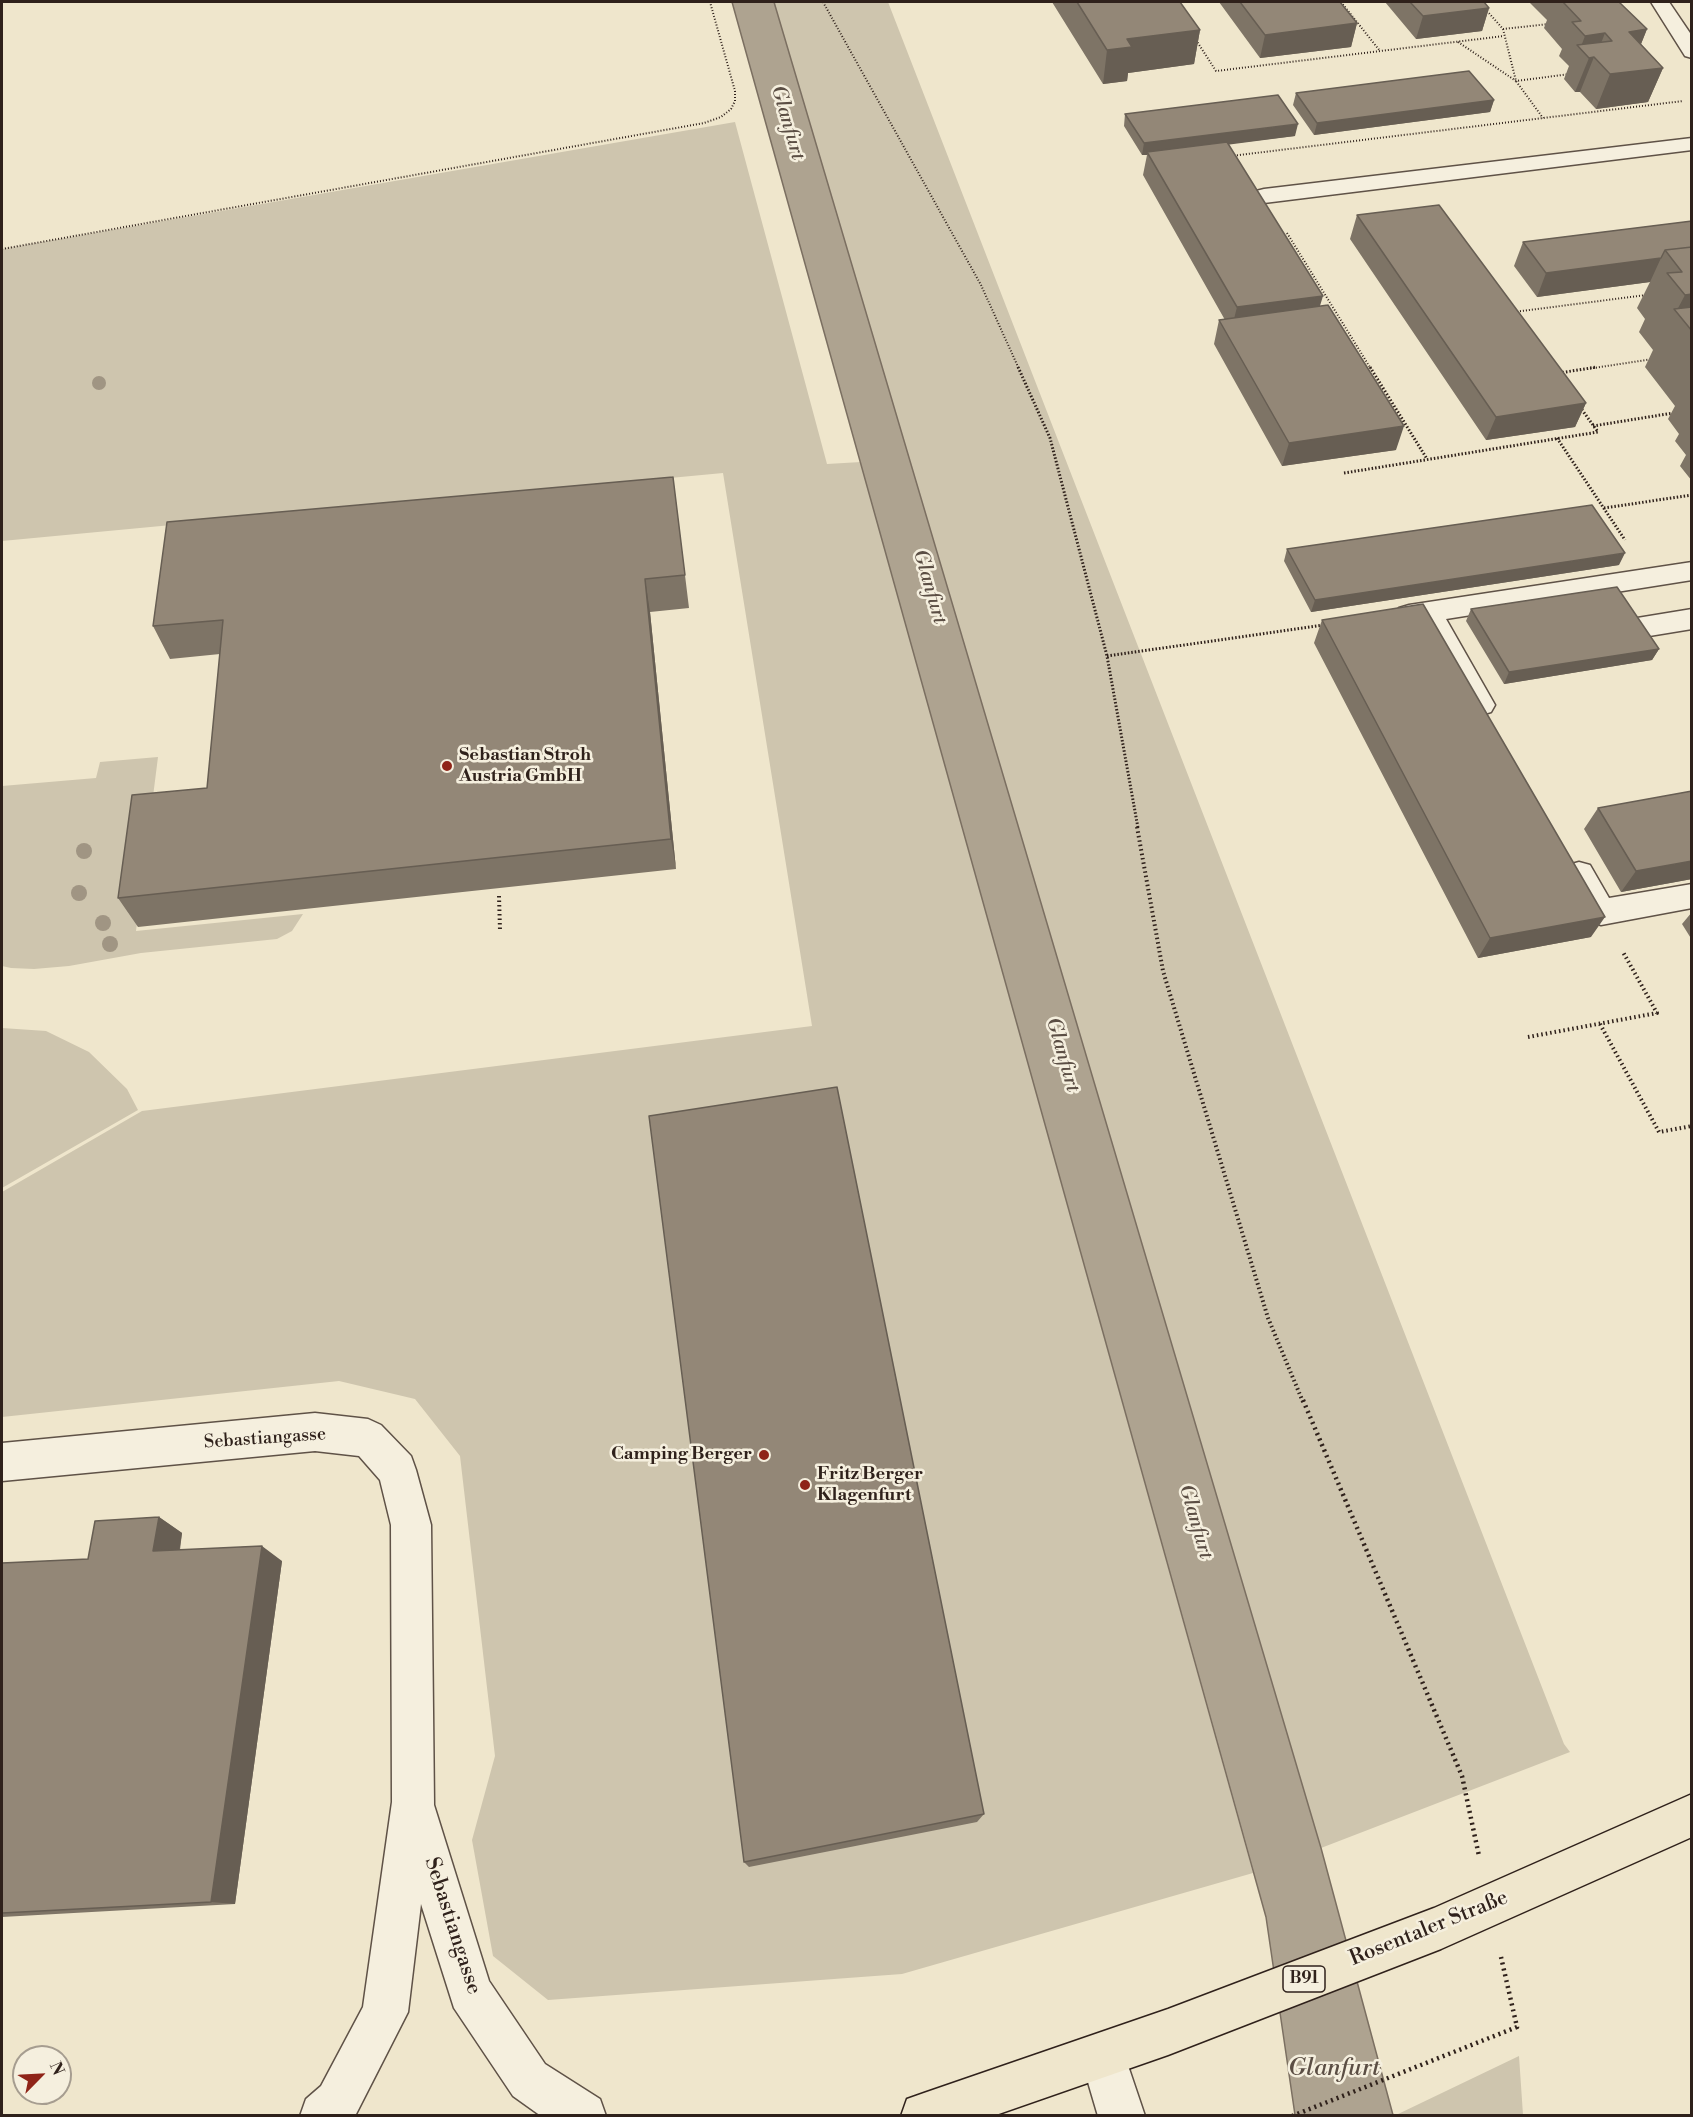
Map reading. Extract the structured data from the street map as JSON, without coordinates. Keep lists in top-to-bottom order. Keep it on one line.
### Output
{"streets":{"main road":["Rosentaler Straße","B91"],"street":["Sebastiangasse"]},"water":["Glanfurt"],"places":["Sebastian Stroh Austria GmbH","Camping Berger","Fritz Berger Klagenfurt"],"north":"top right"}
